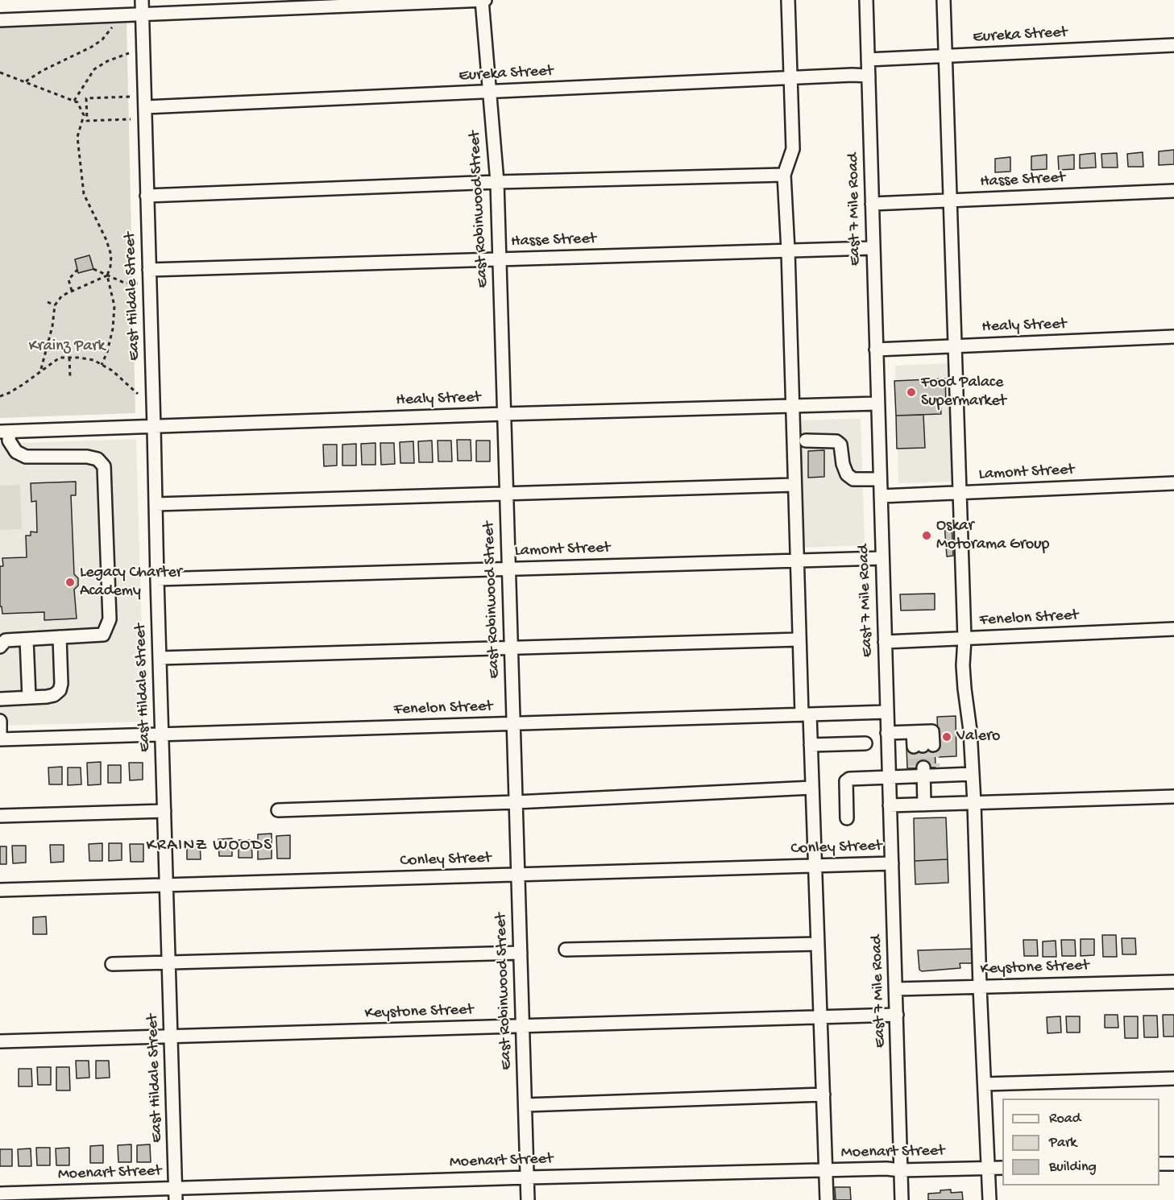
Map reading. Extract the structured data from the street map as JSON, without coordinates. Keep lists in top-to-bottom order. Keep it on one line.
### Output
{"streets":{"street":["Eureka Street","Hasse Street","East Robinwood Street","East 7 Mile Road","East Hildale Street","Healy Street","Lamont Street","Fenelon Street","Conley Street","Keystone Street","Moenart Street"]},"crossings":[["Eureka Street","East Robinwood Street"],["Eureka Street","East 7 Mile Road"],["Eureka Street","East Hildale Street"],["Hasse Street","East Robinwood Street"],["Hasse Street","East 7 Mile Road"],["Hasse Street","East Hildale Street"],["East Robinwood Street","Healy Street"],["East Robinwood Street","Lamont Street"],["East Robinwood Street","Fenelon Street"],["East Robinwood Street","Conley Street"],["East Robinwood Street","Keystone Street"],["East Robinwood Street","Moenart Street"],["East 7 Mile Road","Healy Street"],["East 7 Mile Road","Lamont Street"],["East 7 Mile Road","Fenelon Street"],["East 7 Mile Road","Conley Street"],["East 7 Mile Road","Keystone Street"],["East 7 Mile Road","Moenart Street"],["East Hildale Street","Healy Street"],["East Hildale Street","Lamont Street"],["East Hildale Street","Fenelon Street"],["East Hildale Street","Conley Street"],["East Hildale Street","Keystone Street"],["East Hildale Street","Moenart Street"]],"districts":["KRAINZ WOODS"],"parks":["Krainz Park"],"places":["Food Palace Supermarket","Oskar Motorama Group","Legacy Charter Academy","Valero"],"legend":["Road","Park","Building"]}
